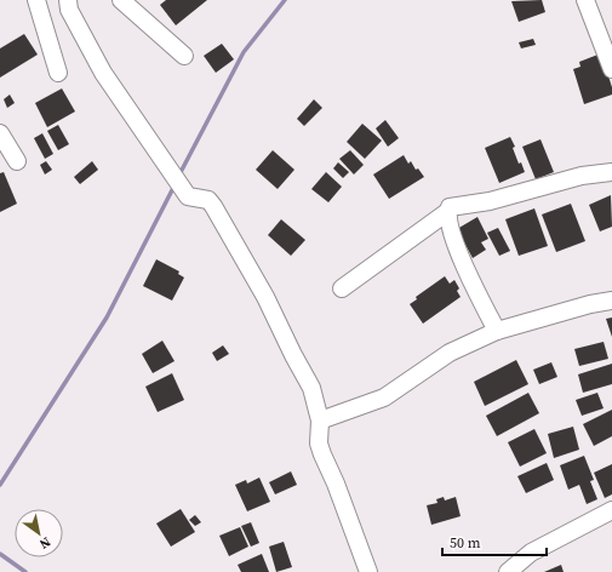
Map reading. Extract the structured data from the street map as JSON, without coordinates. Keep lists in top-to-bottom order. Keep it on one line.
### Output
{"scale_bar":"50 m","north":"bottom right"}
